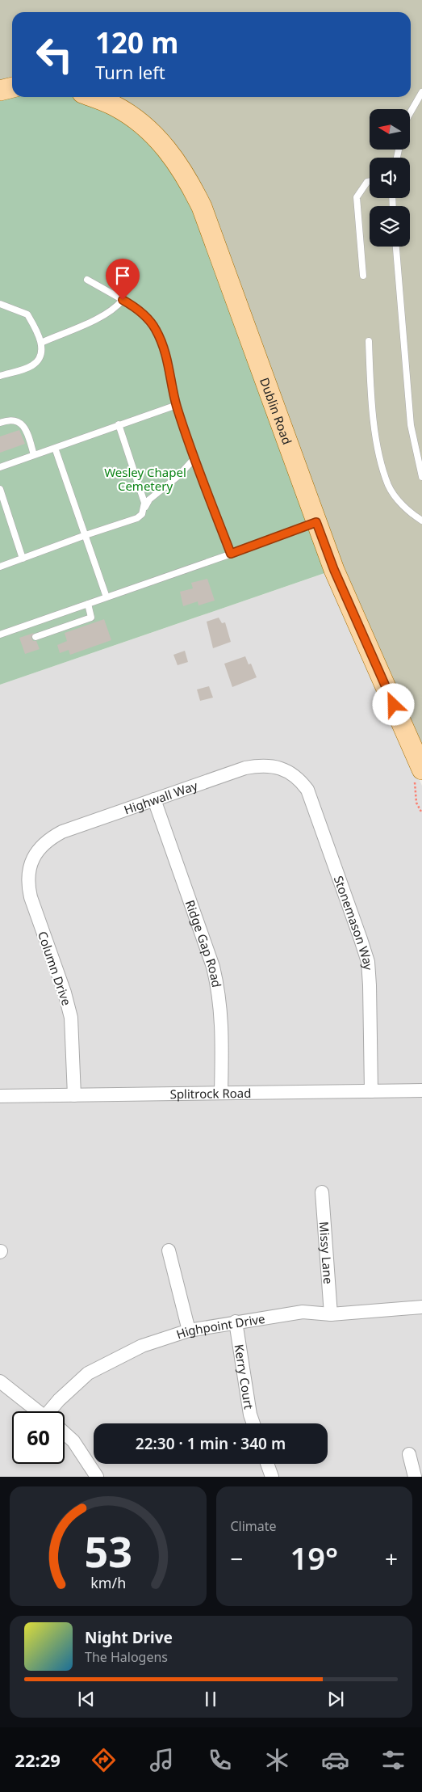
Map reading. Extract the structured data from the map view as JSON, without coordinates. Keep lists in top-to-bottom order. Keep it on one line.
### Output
{"streets":{"main road":["Dublin Road"],"street":["Highwall Way","Stonemason Way","Ridge Gap Road","Column Drive","Splitrock Road","Missy Lane","Highpoint Drive","Kerry Court"]},"crossings":[["Highwall Way","Stonemason Way"],["Highwall Way","Ridge Gap Road"],["Highwall Way","Column Drive"],["Stonemason Way","Splitrock Road"],["Ridge Gap Road","Splitrock Road"],["Column Drive","Splitrock Road"],["Missy Lane","Highpoint Drive"],["Highpoint Drive","Kerry Court"]],"parks":["Wesley Chapel Cemetery"],"north":"left","page":{"turn":["120 m","Turn left"],"limit":"60","trip":"22:30 · 1 min · 340 m","tile":"Climate","heat":["−","19°","+"],"song":["Night Drive","The Halogens"],"tabs":"22:29","gauge":["53","km/h"]}}
